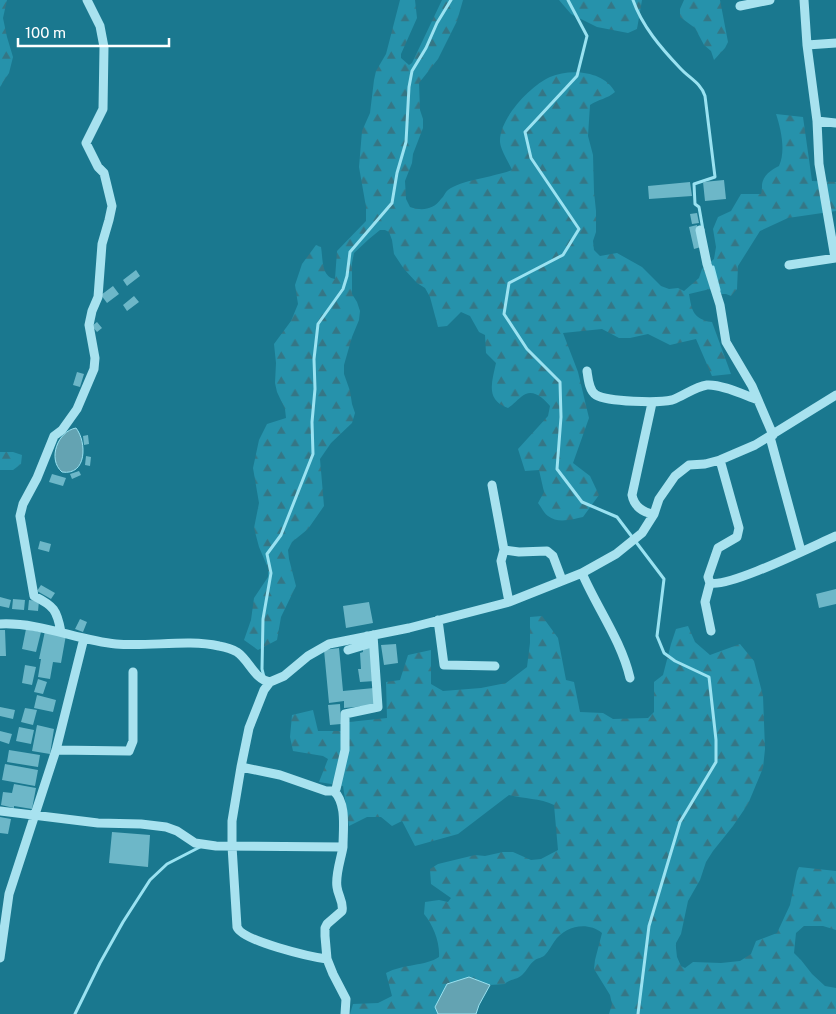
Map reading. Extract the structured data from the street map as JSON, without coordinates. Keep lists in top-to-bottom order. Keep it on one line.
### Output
{"scale_bar":"100 m"}
